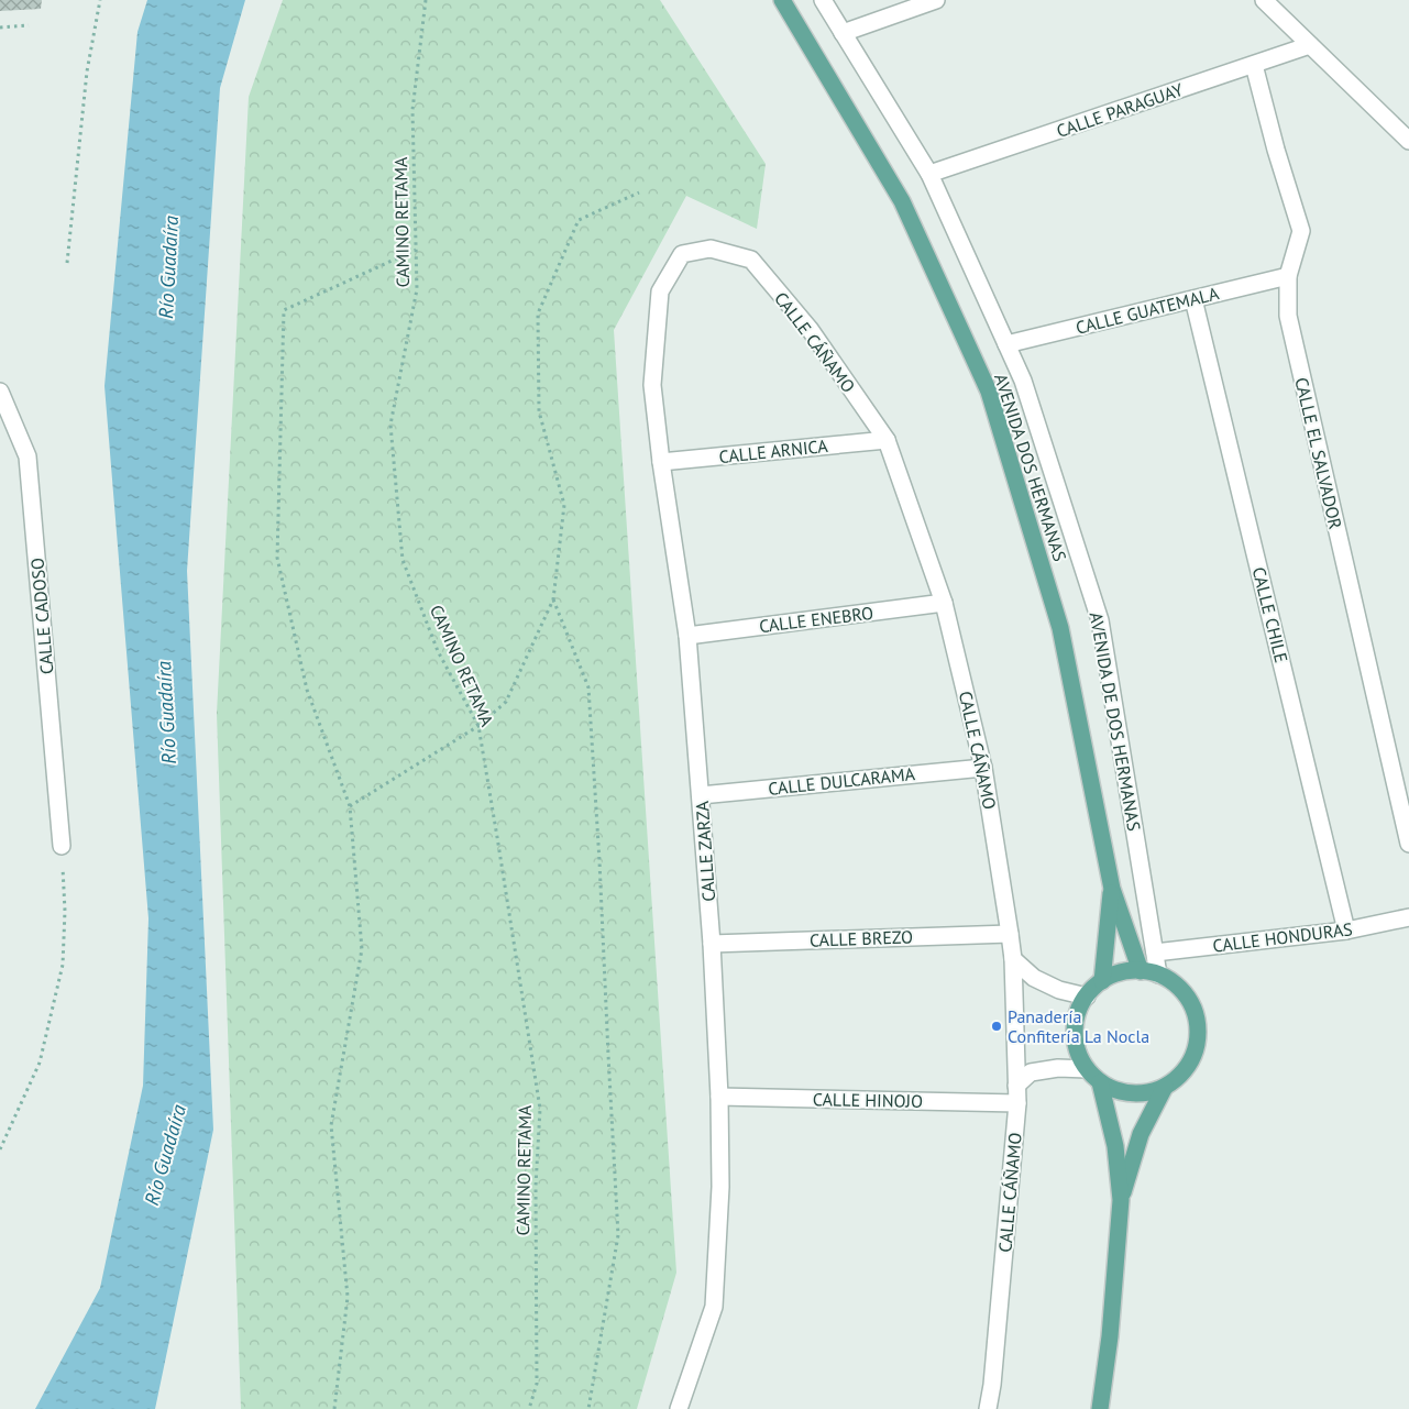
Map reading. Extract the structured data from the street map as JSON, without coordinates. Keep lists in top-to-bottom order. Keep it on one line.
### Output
{"streets":{"main road":["AVENIDA DOS HERMANAS"],"street":["CALLE PARAGUAY","CALLE GUATEMALA","CALLE CÁÑAMO","CALLE ARNICA","CALLE EL SALVADOR","CALLE CHILE","CALLE CADOSO","CALLE ENEBRO","AVENIDA DE DOS HERMANAS","CALLE DULCARAMA","CALLE ZARZA","CALLE HONDURAS","CALLE BREZO","CALLE HINOJO"],"path":["CAMINO RETAMA"]},"crossings":[["CALLE PARAGUAY","CALLE EL SALVADOR"],["CALLE PARAGUAY","AVENIDA DE DOS HERMANAS"],["CALLE GUATEMALA","CALLE EL SALVADOR"],["CALLE GUATEMALA","CALLE CHILE"],["CALLE GUATEMALA","AVENIDA DE DOS HERMANAS"],["CALLE CÁÑAMO","CALLE ARNICA"],["CALLE CÁÑAMO","CALLE ENEBRO"],["CALLE CÁÑAMO","CALLE DULCARAMA"],["CALLE CÁÑAMO","CALLE ZARZA"],["CALLE CÁÑAMO","CALLE BREZO"],["CALLE CÁÑAMO","CALLE HINOJO"],["CALLE ARNICA","CALLE ZARZA"],["AVENIDA DOS HERMANAS","AVENIDA DE DOS HERMANAS"],["CALLE CHILE","CALLE HONDURAS"],["CALLE ENEBRO","CALLE ZARZA"],["AVENIDA DE DOS HERMANAS","CALLE HONDURAS"],["CALLE DULCARAMA","CALLE ZARZA"],["CALLE ZARZA","CALLE BREZO"],["CALLE ZARZA","CALLE HINOJO"]],"water":["Río Guadaíra"],"places":["Panadería Confitería La Nocla"]}
